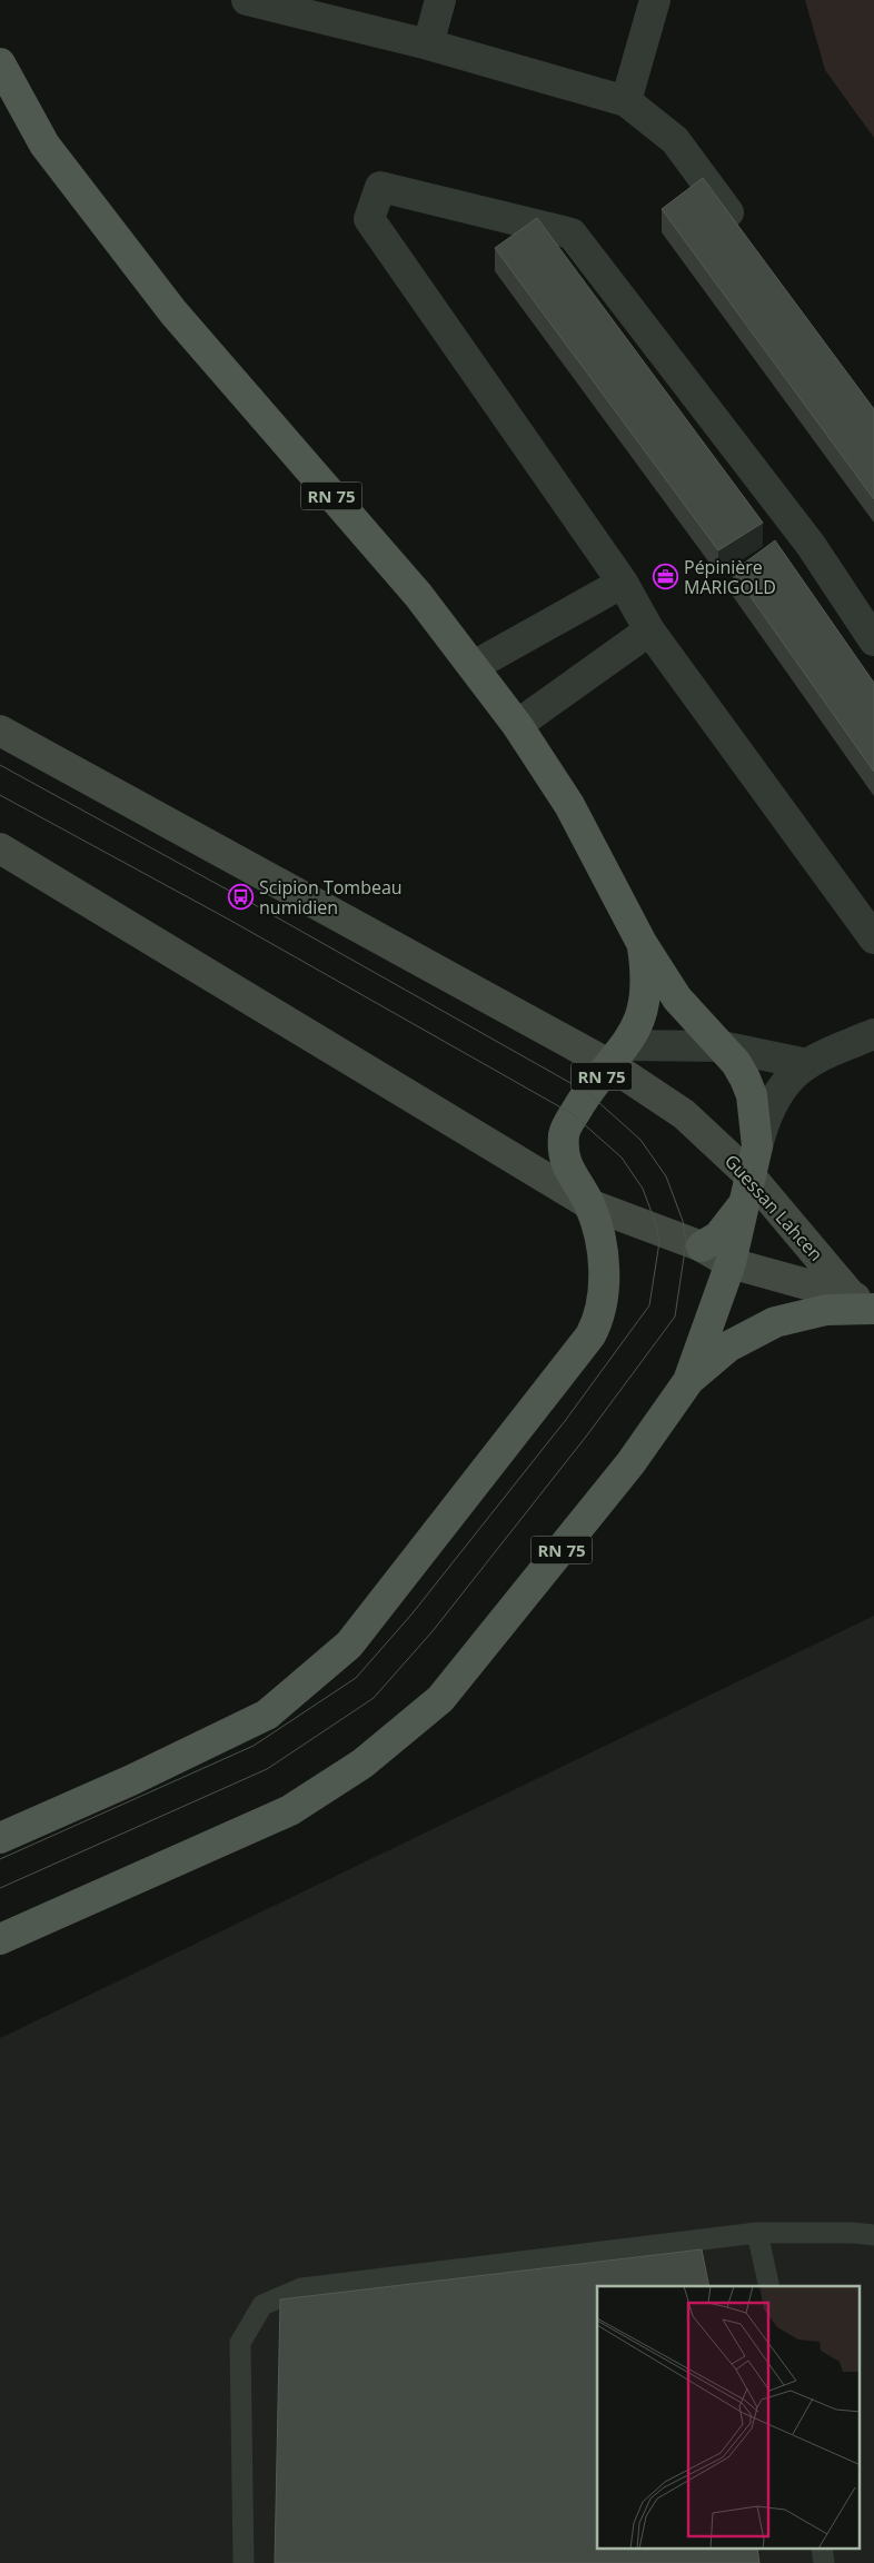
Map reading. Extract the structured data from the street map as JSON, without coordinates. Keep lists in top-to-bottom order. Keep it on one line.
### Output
{"streets":{"main road":["RN 75","Guessan Lahcen"]},"crossings":[["RN 75","Guessan Lahcen"]],"places":{"office":["Pépinière MARIGOLD"],"bus stop":["Scipion Tombeau numidien"]}}
